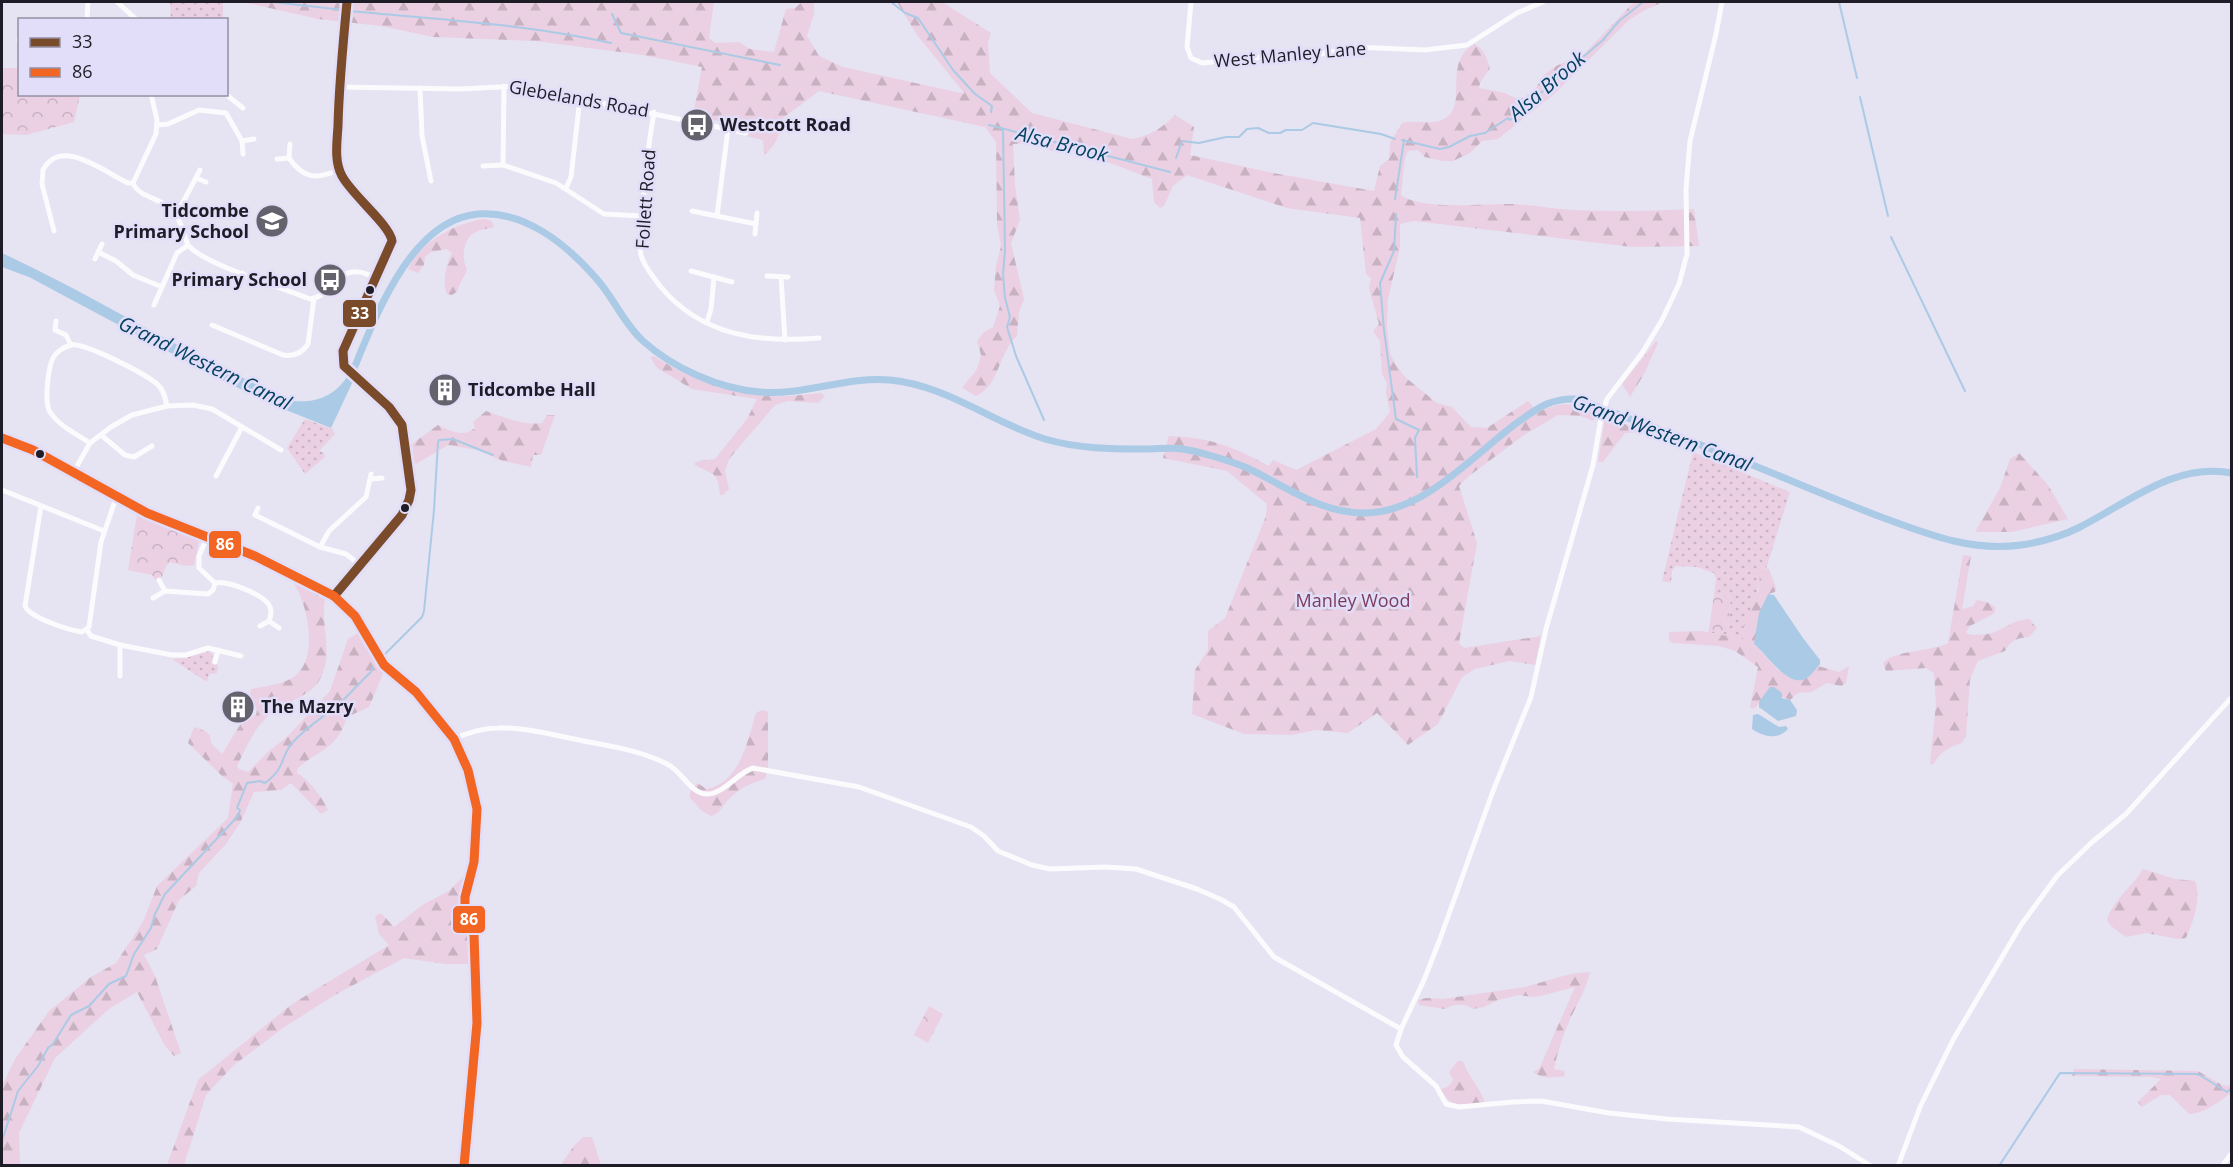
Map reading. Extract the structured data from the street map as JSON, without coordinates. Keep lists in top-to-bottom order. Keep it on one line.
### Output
{"streets":{"street":["West Manley Lane","Glebelands Road","Follett Road"]},"crossings":[["Glebelands Road","Follett Road"]],"water":["Alsa Brook","Grand Western Canal"],"parks":["Manley Wood"],"places":{"bus stop":["Westcott Road","Primary School"],"school or university":["Tidcombe Primary School"],"building":["Tidcombe Hall","The Mazry"]},"lines":["transit line 33","transit line 86"],"legend":["33","86"]}
